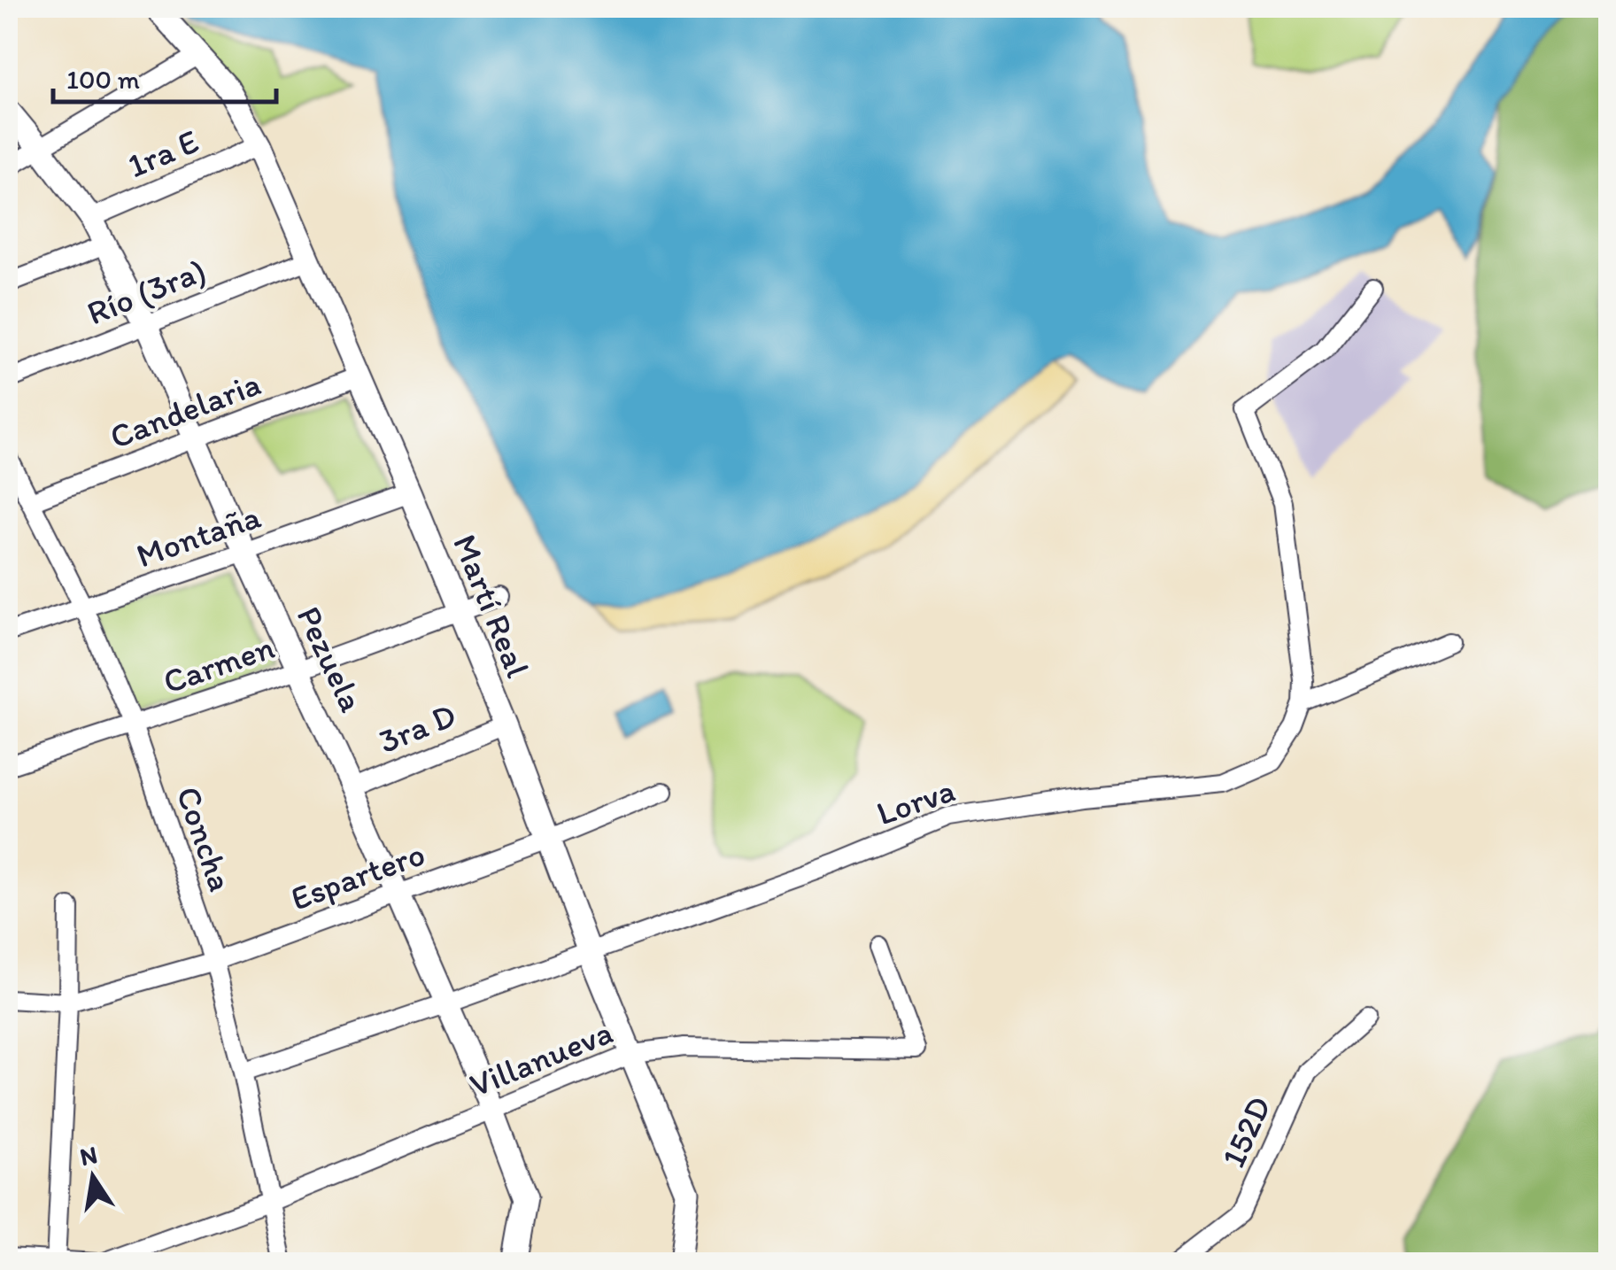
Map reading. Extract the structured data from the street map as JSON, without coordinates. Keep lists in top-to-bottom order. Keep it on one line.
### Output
{"streets":{"main road":["Martí Real","Pezuela"],"street":["1ra E","Río (3ra)","Candelaria","Montaña","Carmen","3ra D","Lorva","Concha","Espartero","Villanueva","152D"]},"crossings":[["1ra E","Martí Real"],["1ra E","Pezuela"],["Río (3ra)","Martí Real"],["Río (3ra)","Pezuela"],["Candelaria","Martí Real"],["Candelaria","Pezuela"],["Candelaria","Concha"],["Montaña","Martí Real"],["Montaña","Pezuela"],["Montaña","Concha"],["Martí Real","Carmen"],["Martí Real","3ra D"],["Martí Real","Lorva"],["Martí Real","Espartero"],["Martí Real","Villanueva"],["Pezuela","Carmen"],["Pezuela","3ra D"],["Pezuela","Lorva"],["Pezuela","Espartero"],["Pezuela","Villanueva"],["Carmen","Concha"],["Lorva","Concha"],["Concha","Espartero"],["Concha","Villanueva"]],"scale_bar":"100 m","north":"top"}
